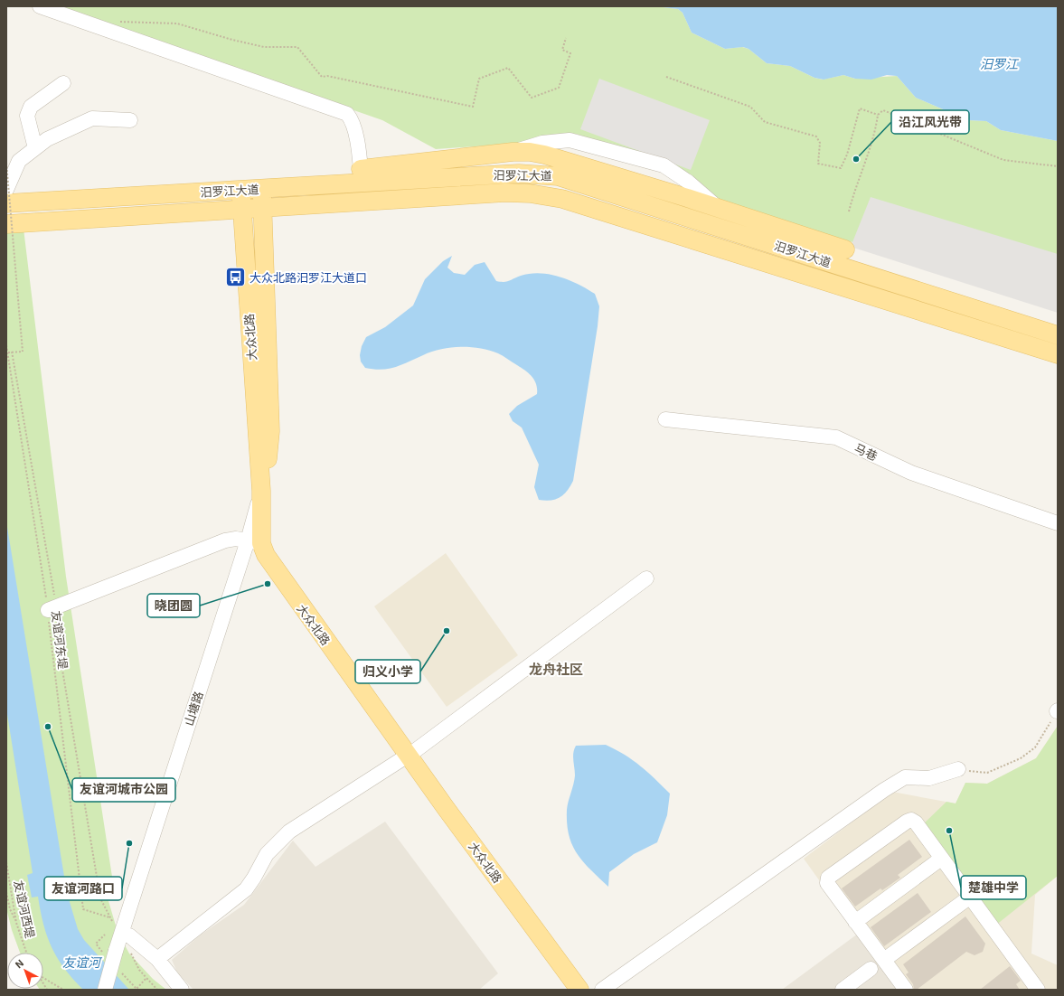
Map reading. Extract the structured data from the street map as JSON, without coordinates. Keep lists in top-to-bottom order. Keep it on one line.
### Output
{"streets":{"main road":["汨罗江大道","大众北路"],"street":["马巷","山塘路"],"path":["友谊河东堤","友谊河西堤"]},"crossings":[["汨罗江大道","大众北路"],["大众北路","山塘路"]],"districts":["龙舟社区"],"water":["汨罗江","友谊河"],"places":{"other":["沿江风光带","晓团圆","归义小学","友谊河城市公园","楚雄中学","友谊河路口"],"bus stop":["大众北路汨罗江大道口"]},"north":"top left"}
